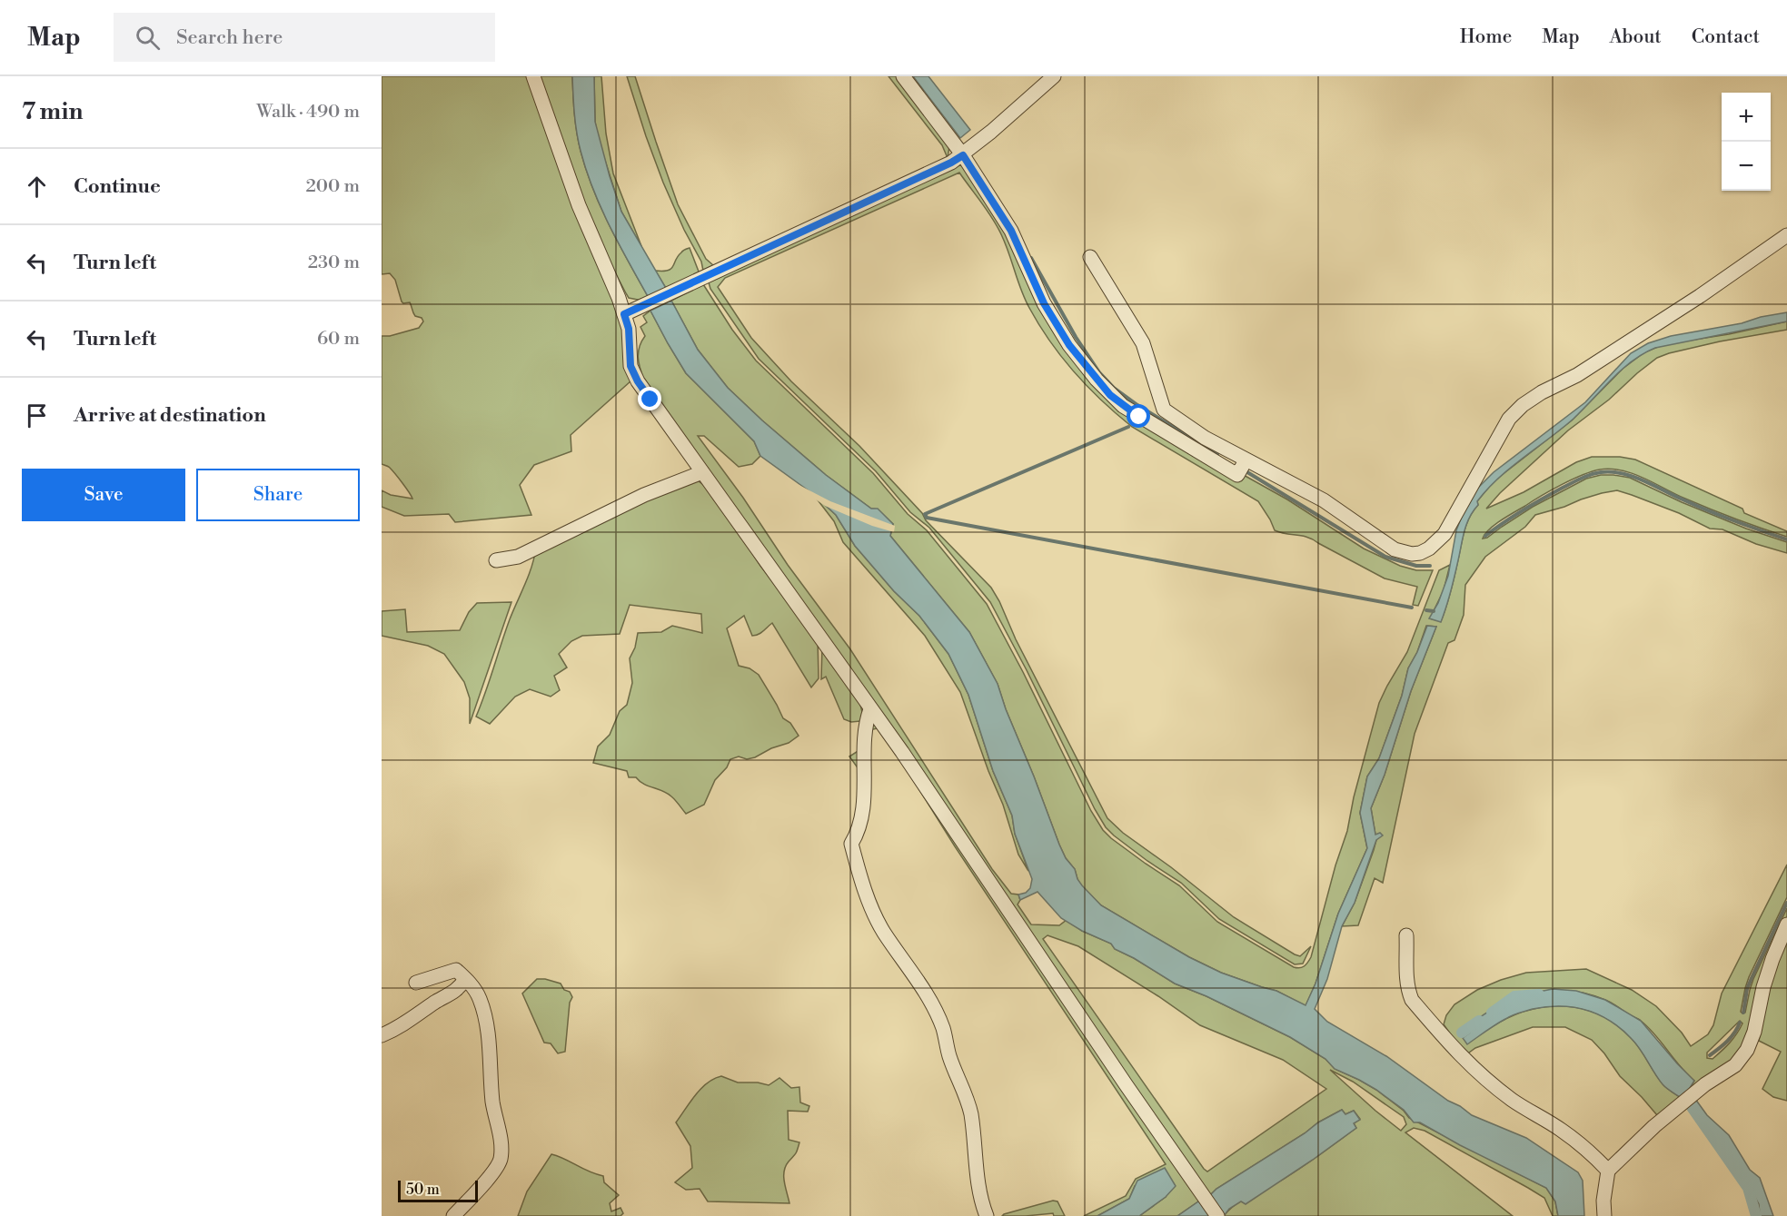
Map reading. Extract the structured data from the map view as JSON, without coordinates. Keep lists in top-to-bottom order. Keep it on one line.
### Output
{"scale_bar":"50 m","page":{"header":"Map","search":"Search here","nav":["Home","Map","About","Contact"],"heading":["7 min","Walk · 490 m"],"map_buttons":["+","−"],"list":[["Continue","200 m"],["Turn left","230 m"],["Turn left","60 m"],"Arrive at destination"],"buttons":["Save","Share"],"scale":"50 m"}}
